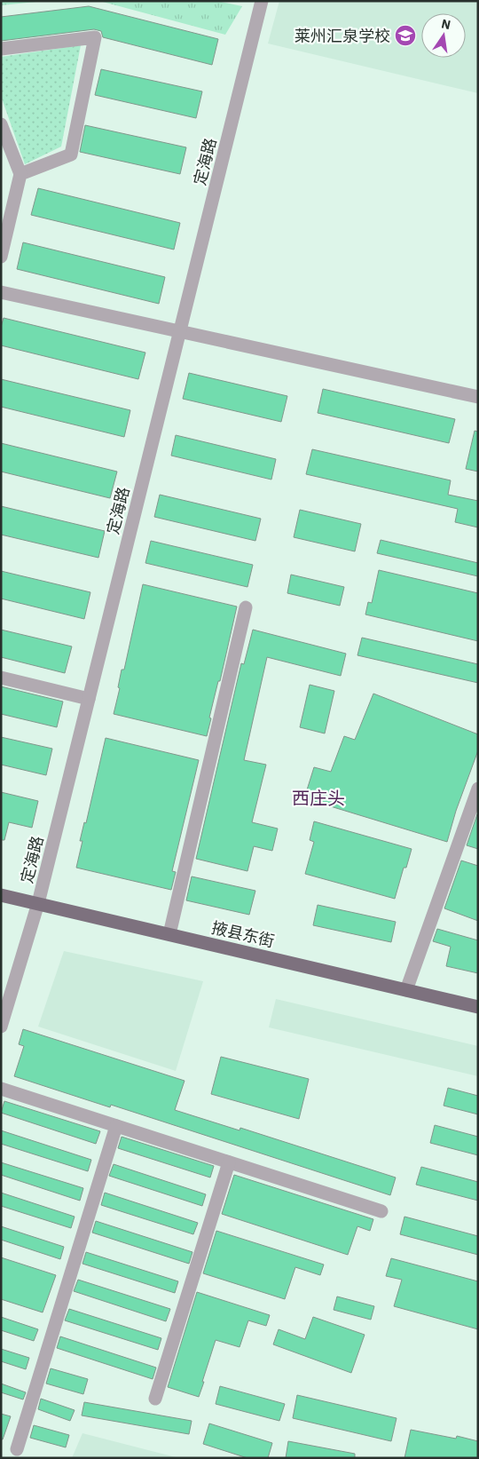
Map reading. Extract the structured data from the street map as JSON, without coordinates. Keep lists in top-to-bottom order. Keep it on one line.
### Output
{"streets":{"main road":["掖县东街"],"street":["定海路"]},"crossings":[["定海路","掖县东街"]],"districts":["西庄头"],"places":{"school or university":["莱州汇泉学校"]},"north":"top"}
